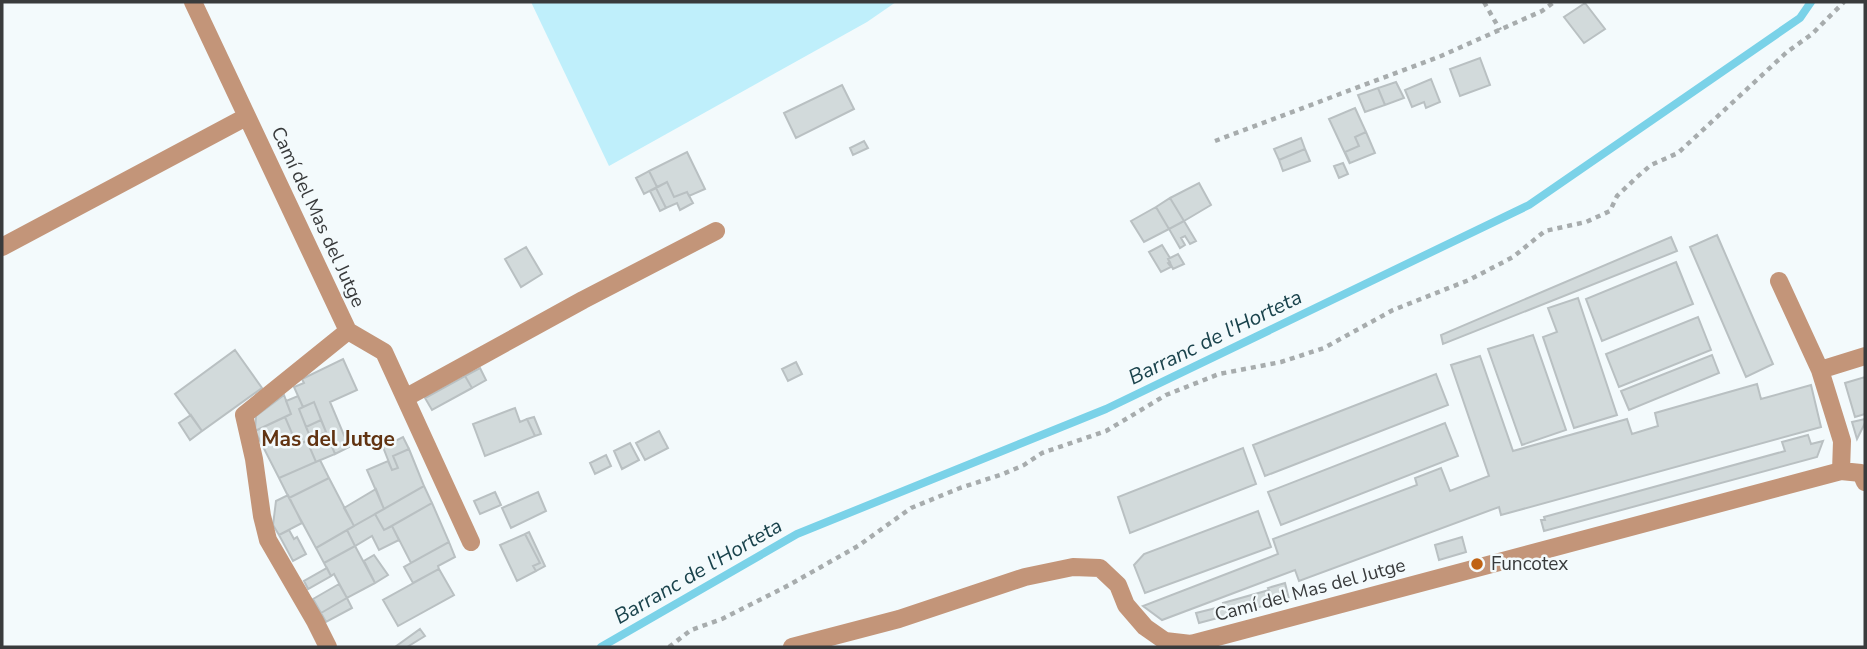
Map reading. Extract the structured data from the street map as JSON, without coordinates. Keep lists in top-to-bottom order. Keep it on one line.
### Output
{"streets":{"street":["Camí del Mas del Jutge"]},"districts":["Mas del Jutge"],"water":["Barranc de l'Horteta"],"places":["Funcotex"]}
